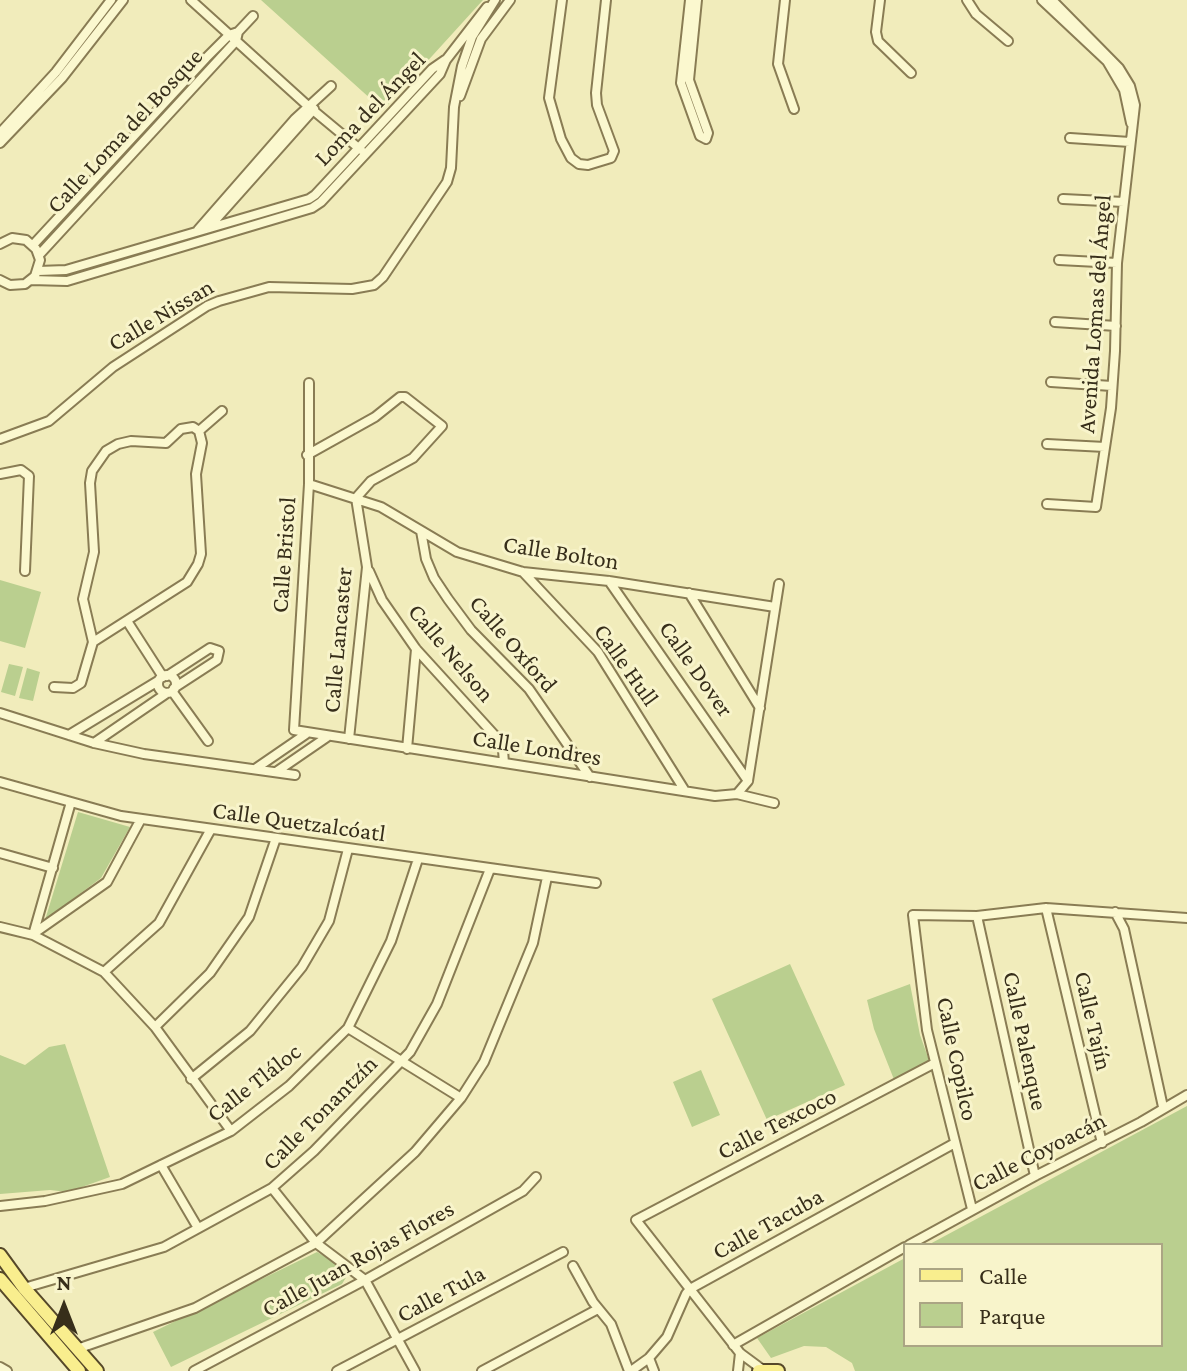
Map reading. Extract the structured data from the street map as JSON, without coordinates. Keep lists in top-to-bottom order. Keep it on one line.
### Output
{"streets":{"street":["Loma del Ángel","Calle Loma del Bosque","Avenida Lomas del Ángel","Calle Nissan","Calle Bolton","Calle Bristol","Calle Lancaster","Calle Oxford","Calle Nelson","Calle Hull","Calle Dover","Calle Londres","Calle Quetzalcóatl","Calle Tajín","Calle Palenque","Calle Copilco","Calle Tláloc","Calle Tonantzín","Calle Texcoco","Calle Coyoacán","Calle Tacuba","Calle Juan Rojas Flores","Calle Tula"]},"crossings":[["Calle Bolton","Calle Bristol"],["Calle Bolton","Calle Lancaster"],["Calle Bolton","Calle Oxford"],["Calle Bolton","Calle Hull"],["Calle Bolton","Calle Dover"],["Calle Bristol","Calle Londres"],["Calle Lancaster","Calle Nelson"],["Calle Lancaster","Calle Londres"],["Calle Oxford","Calle Londres"],["Calle Nelson","Calle Londres"],["Calle Hull","Calle Londres"],["Calle Quetzalcóatl","Calle Tláloc"],["Calle Quetzalcóatl","Calle Tonantzín"],["Calle Quetzalcóatl","Calle Juan Rojas Flores"],["Calle Tajín","Calle Coyoacán"],["Calle Palenque","Calle Copilco"],["Calle Palenque","Calle Coyoacán"],["Calle Copilco","Calle Texcoco"],["Calle Copilco","Calle Coyoacán"],["Calle Copilco","Calle Tacuba"],["Calle Texcoco","Calle Tacuba"]],"legend":["Calle","Parque"],"north":"top"}
